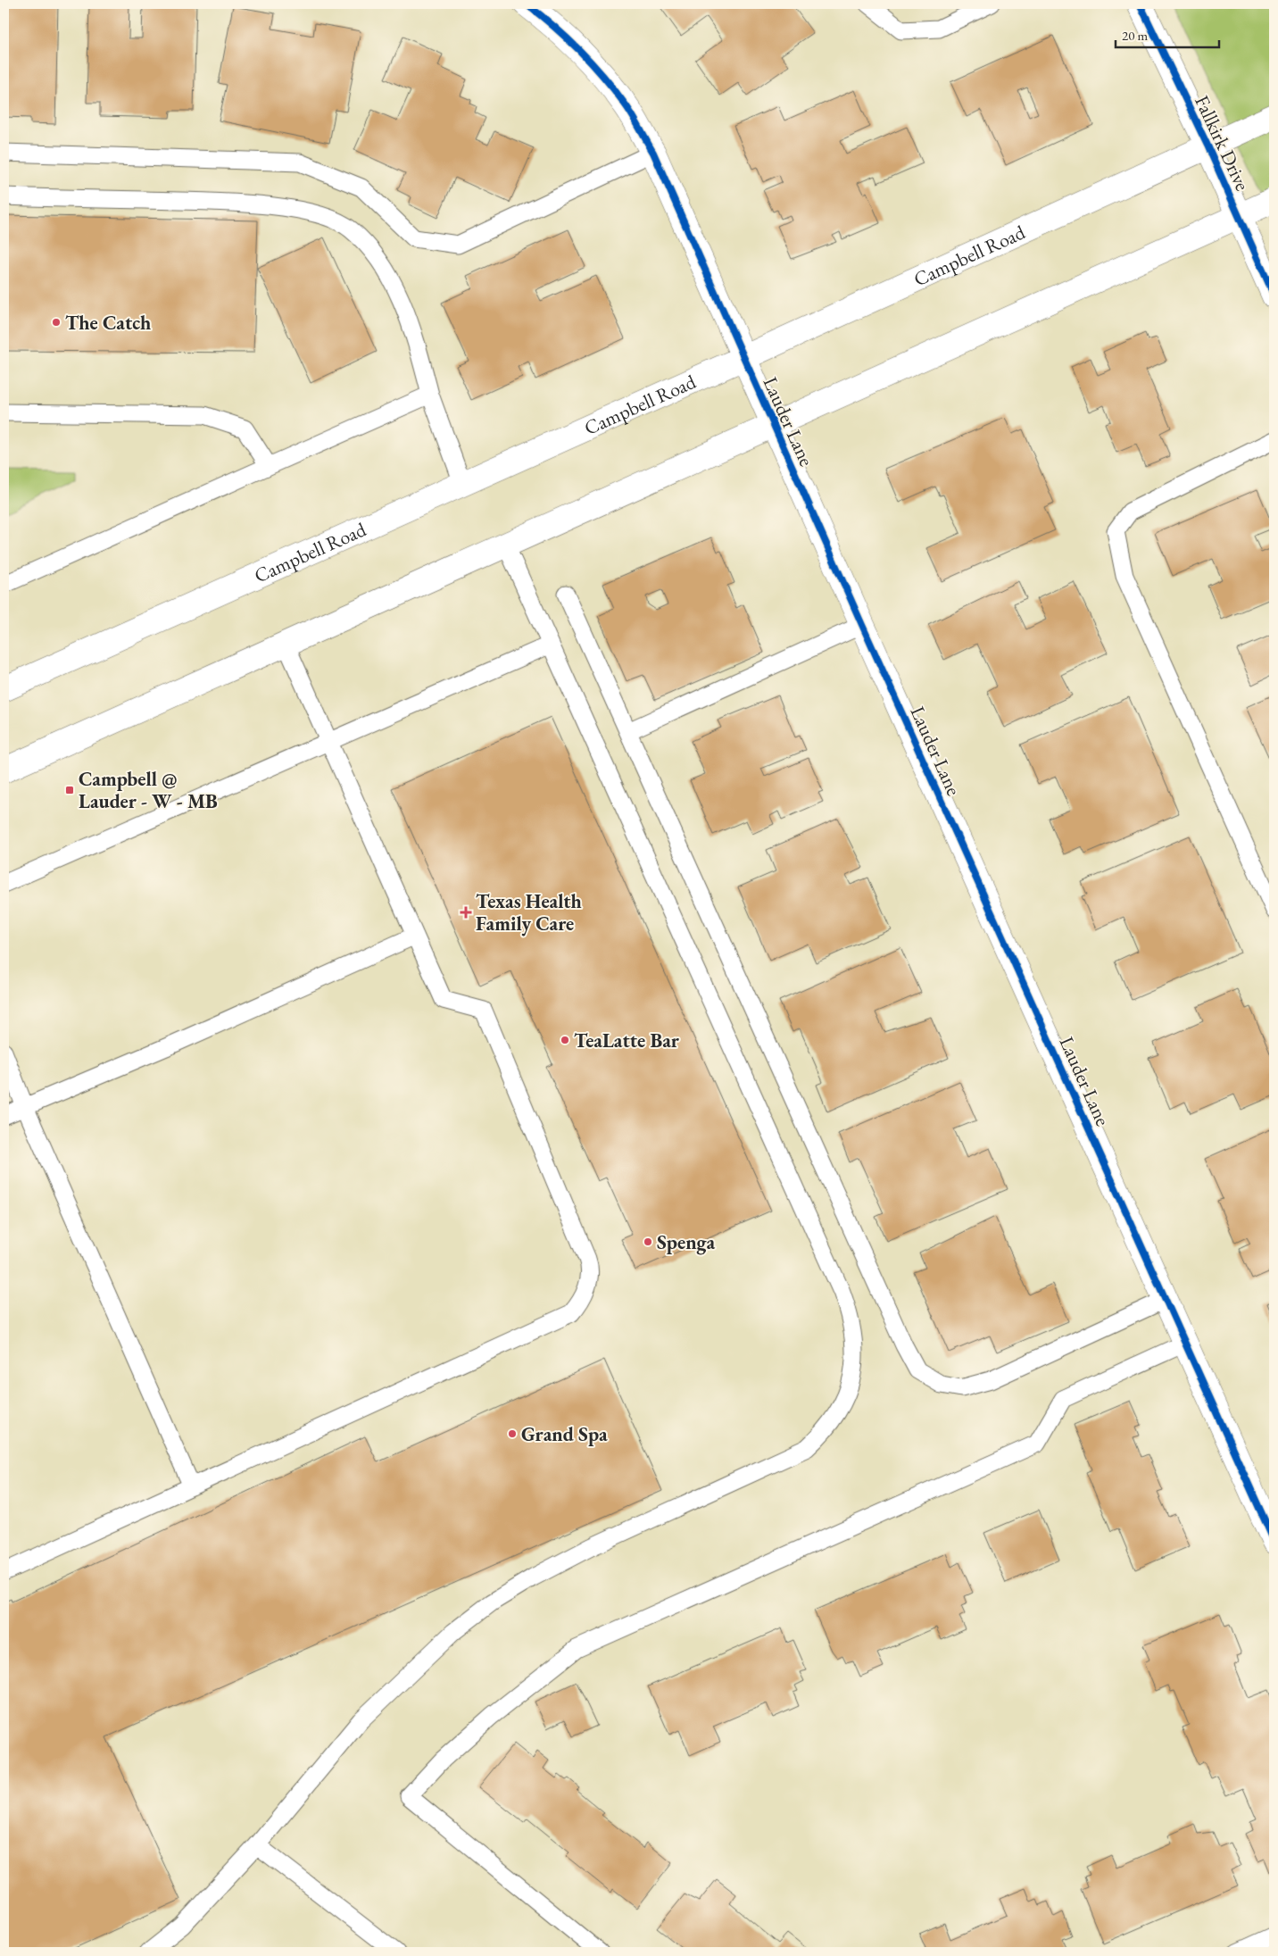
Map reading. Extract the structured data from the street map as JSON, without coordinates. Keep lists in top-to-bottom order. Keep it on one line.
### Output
{"streets":{"main road":["Fallkirk Drive","Campbell Road","Lauder Lane"]},"crossings":[["Fallkirk Drive","Campbell Road"],["Campbell Road","Lauder Lane"]],"places":{"other":["The Catch","TeaLatte Bar","Spenga","Grand Spa"],"transit":["Campbell @ Lauder - W - MB"],"health":["Texas Health Family Care"]},"scale_bar":"20 m"}
